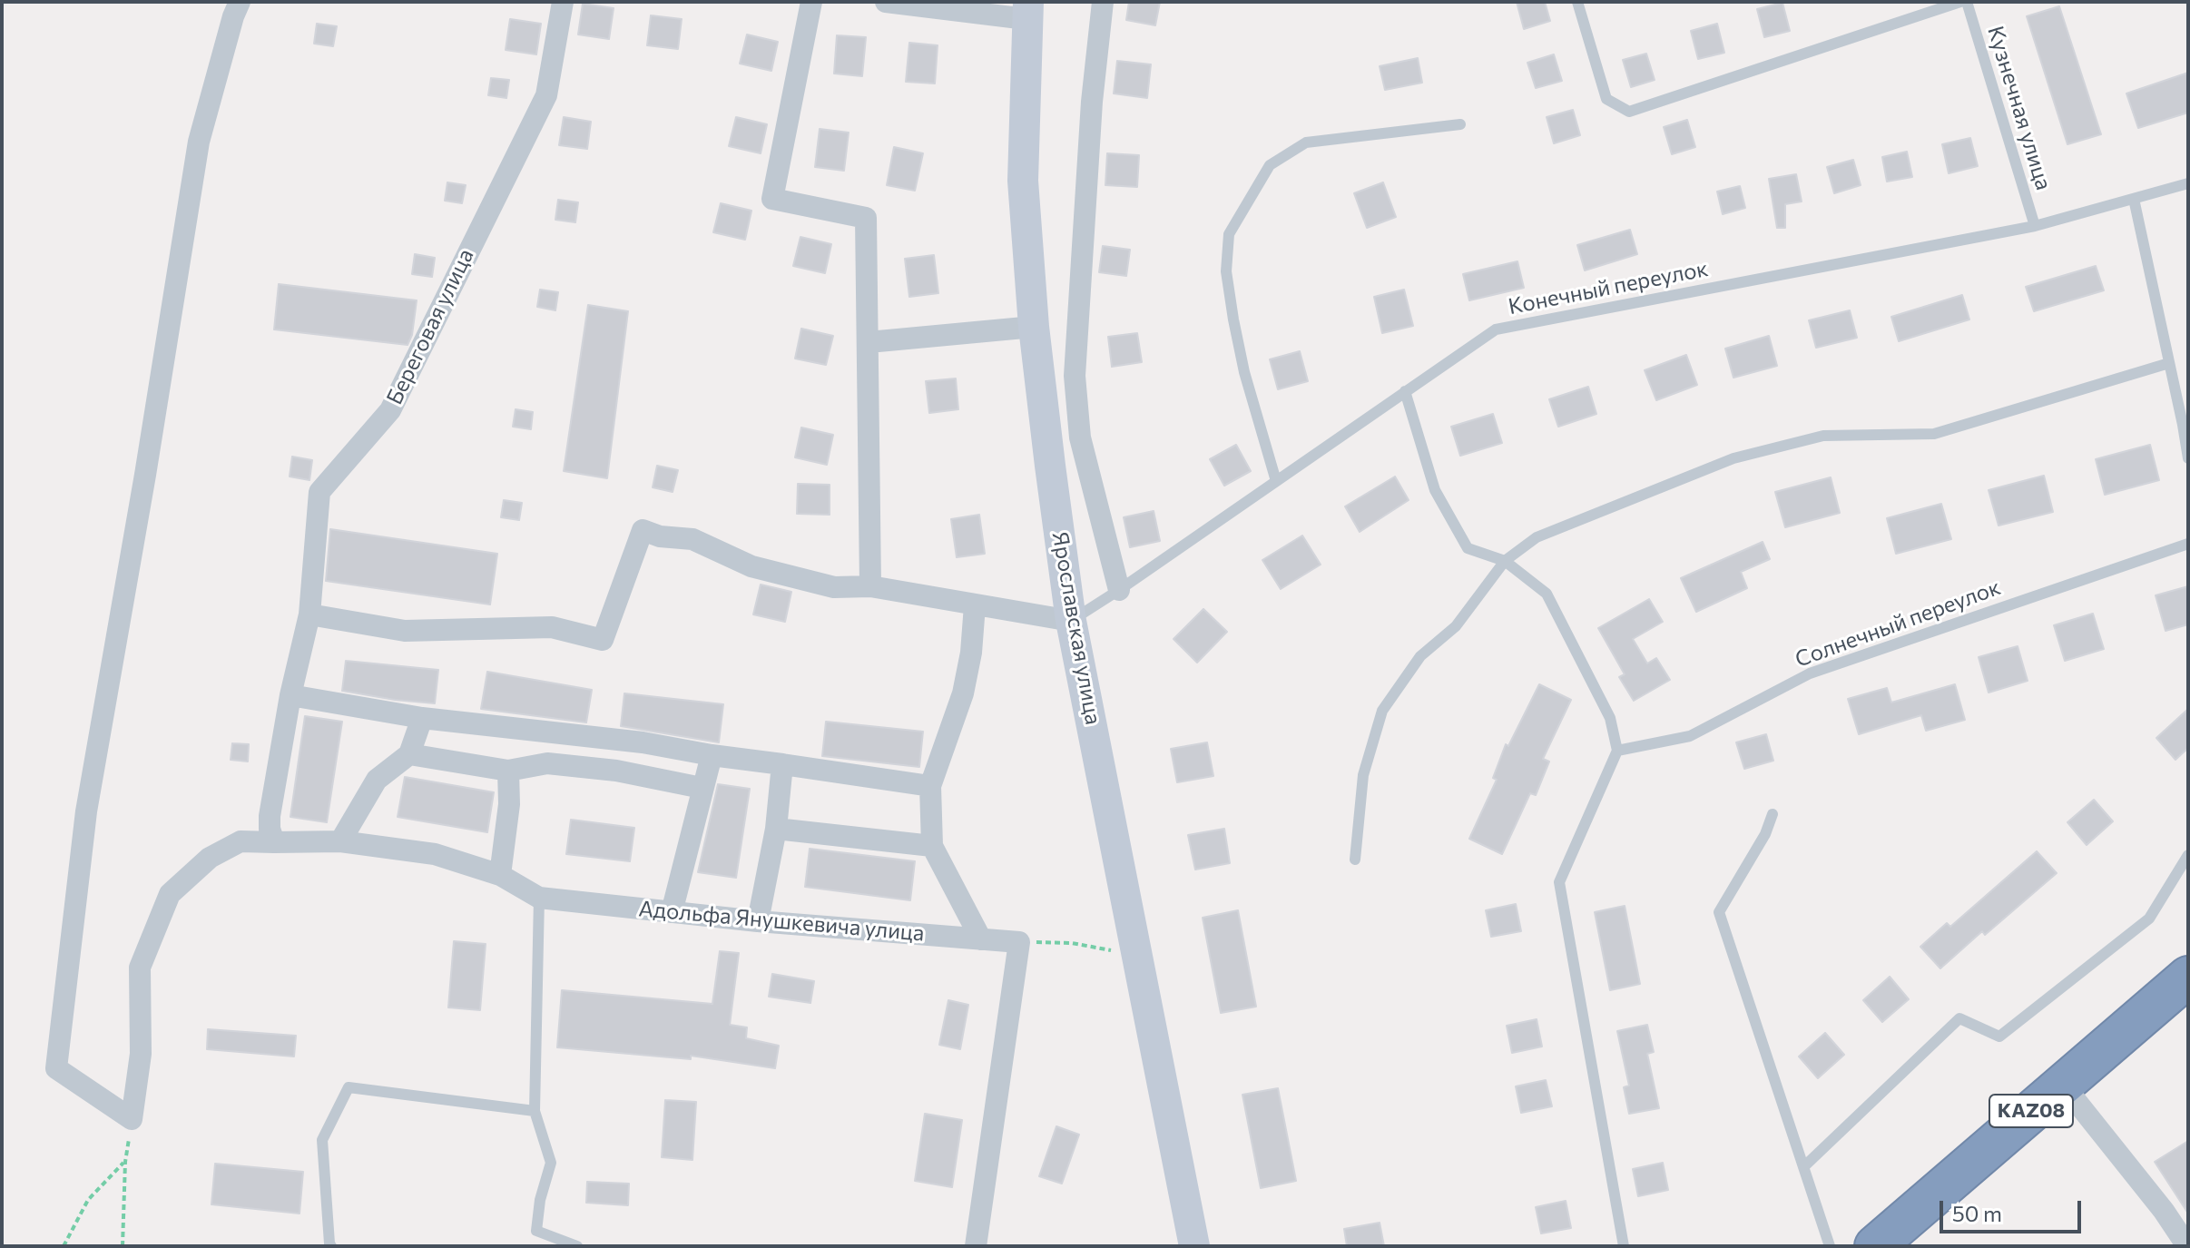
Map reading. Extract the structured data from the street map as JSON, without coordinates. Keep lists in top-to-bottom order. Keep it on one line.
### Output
{"streets":{"highway":["KAZ08"],"main road":["Ярославская улица"],"street":["Береговая улица","Адольфа Янушкевича улица"],"lane":["Кузнечная улица","Конечный переулок","Солнечный переулок"]},"crossings":[["Кузнечная улица","Конечный переулок"],["Конечный переулок","Ярославская улица"],["Береговая улица","Адольфа Янушкевича улица"]],"scale_bar":"50 m"}
